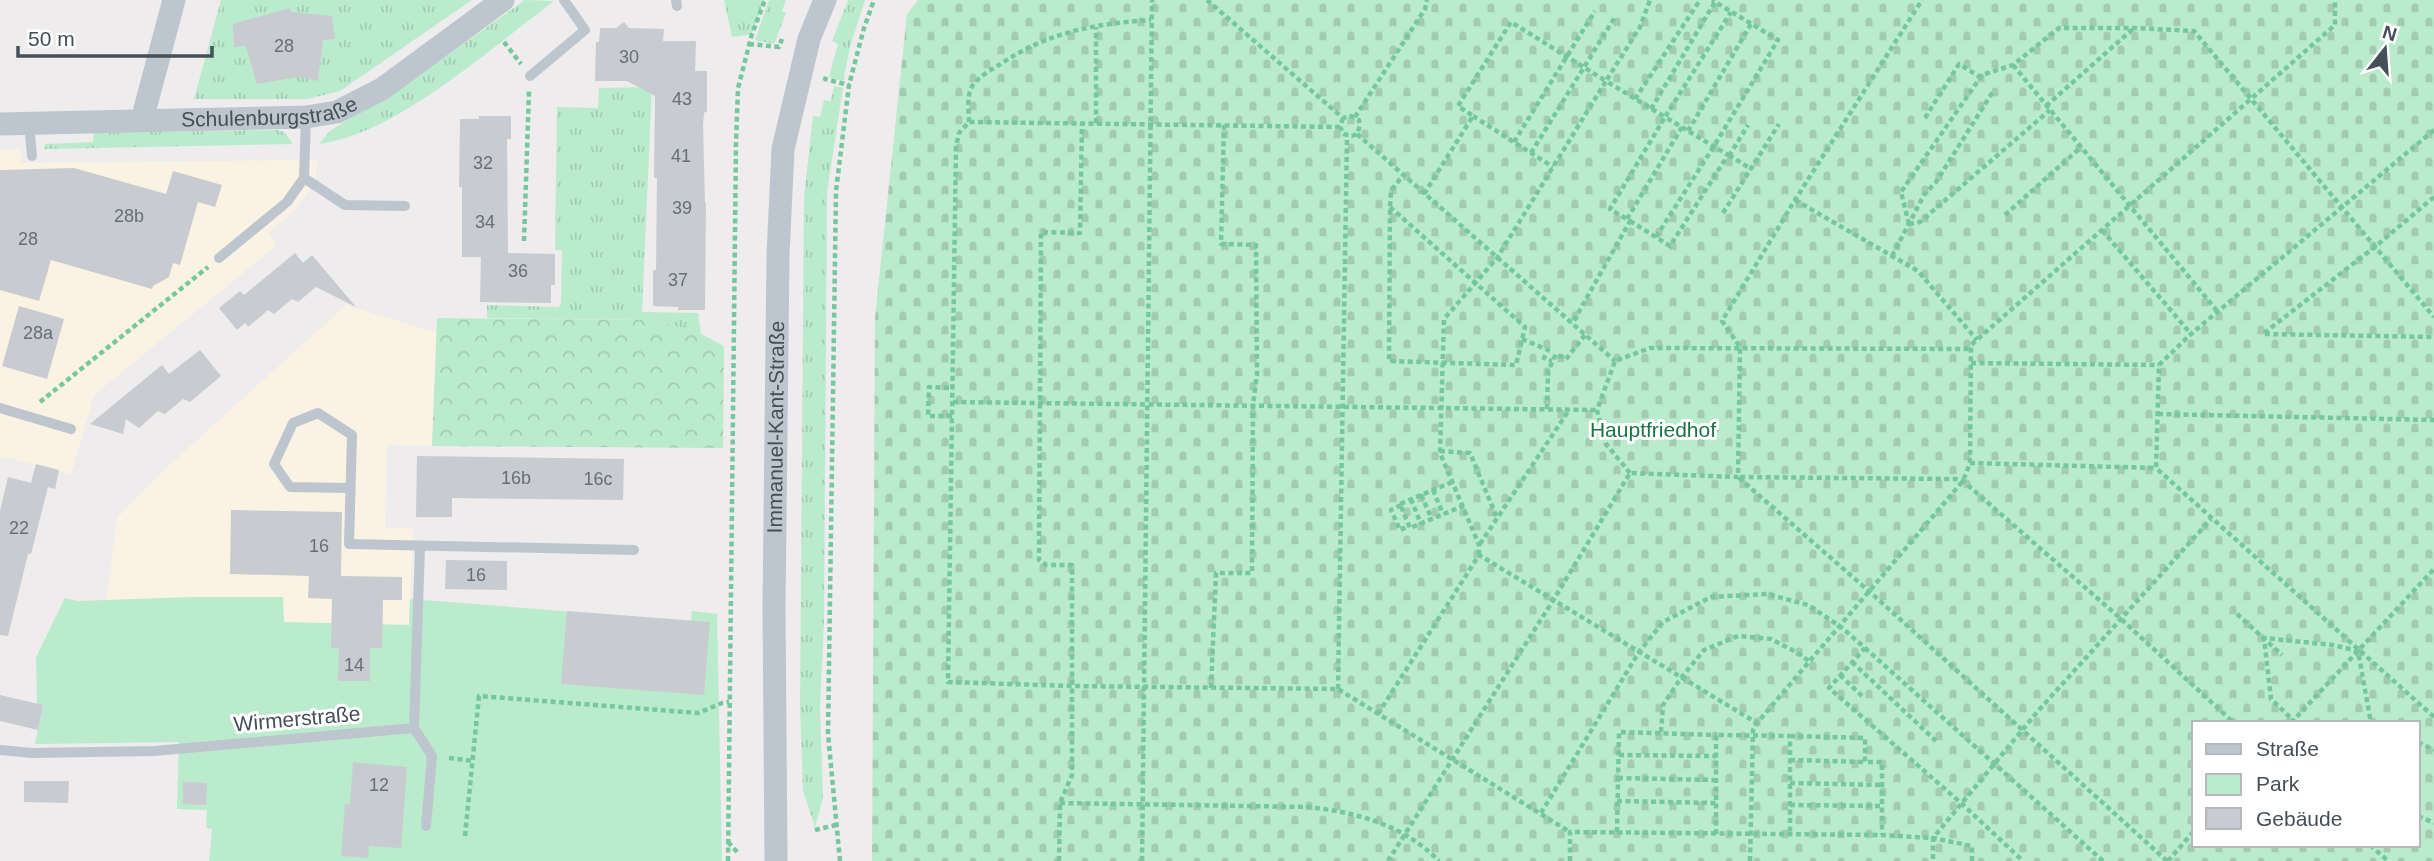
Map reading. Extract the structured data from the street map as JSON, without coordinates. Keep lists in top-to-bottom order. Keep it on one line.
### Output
{"streets":{"street":["Schulenburgstraße","Immanuel-Kant-Straße"],"lane":["Wirmerstraße"]},"parks":["Hauptfriedhof"],"house_numbers":["28","30","43","41","32","39","28b","34","28","36","37","28a","16b","16c","22","16","16","14","12"],"legend":["Straße","Park","Gebäude"],"scale_bar":"50 m","north":"top"}
